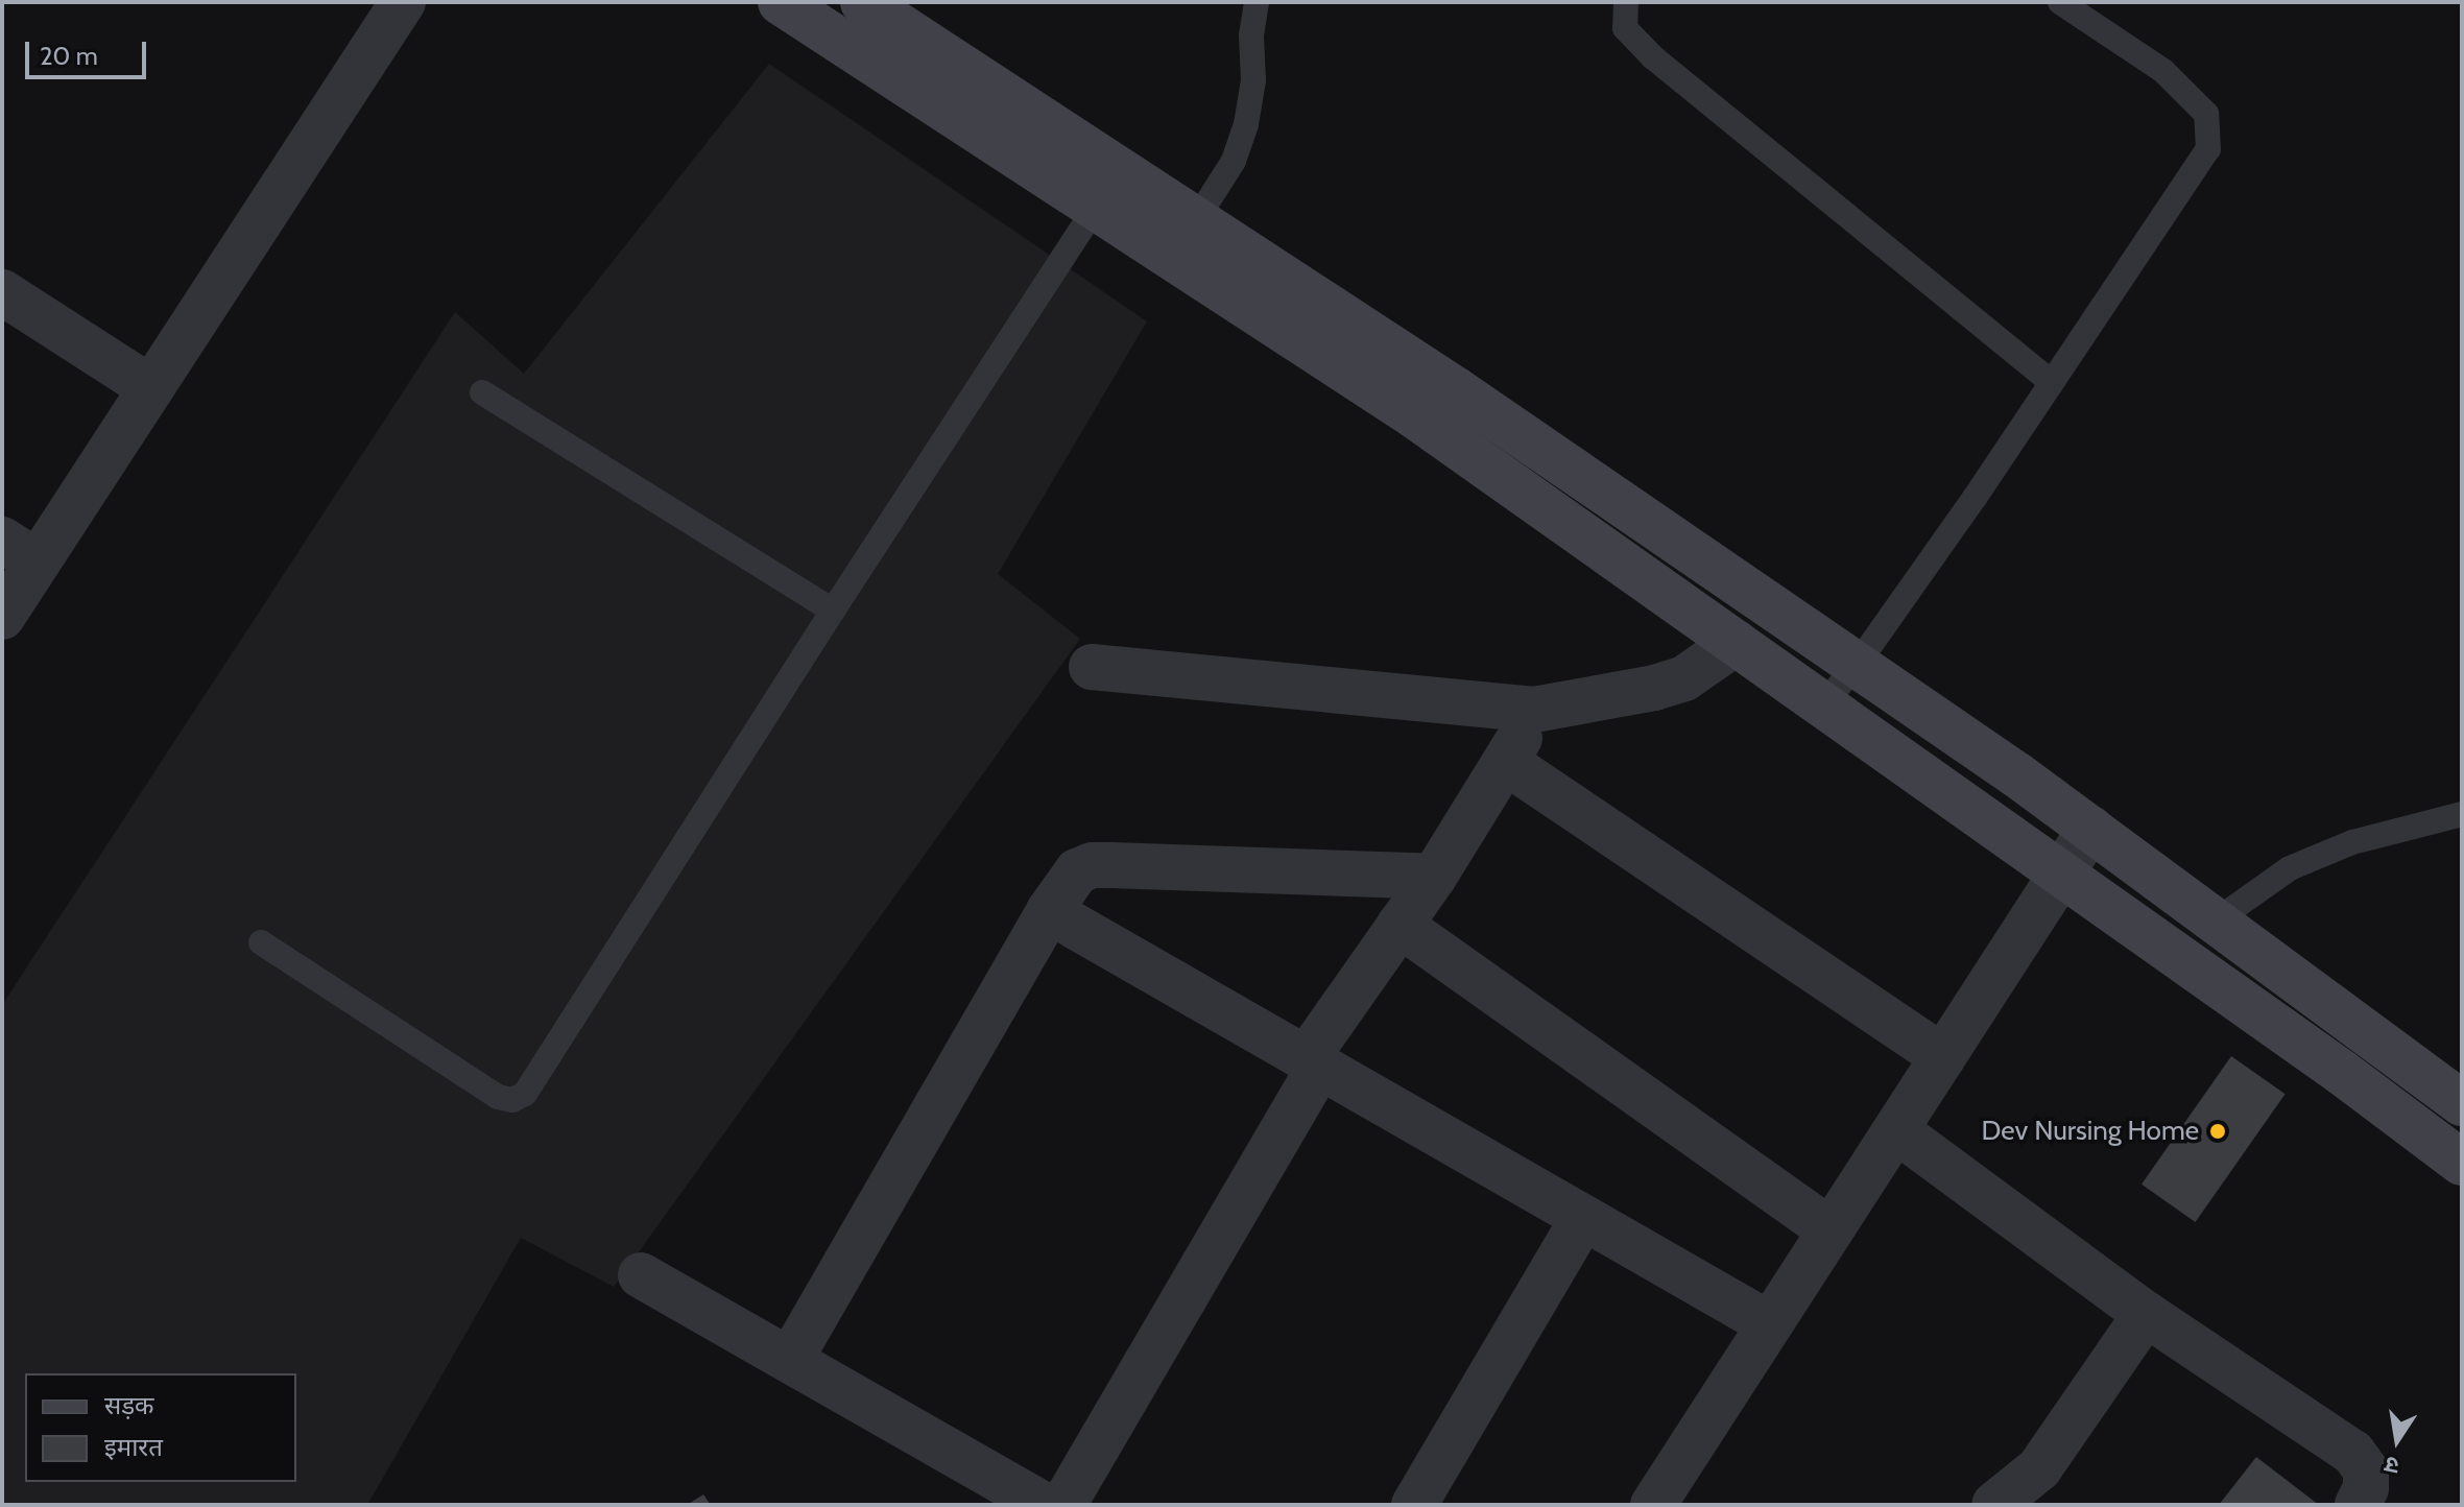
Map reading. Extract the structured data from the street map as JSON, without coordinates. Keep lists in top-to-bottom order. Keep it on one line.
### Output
{"places":["Dev Nursing Home"],"legend":["सड़क","इमारत"],"scale_bar":"20 m","north":"bottom"}
